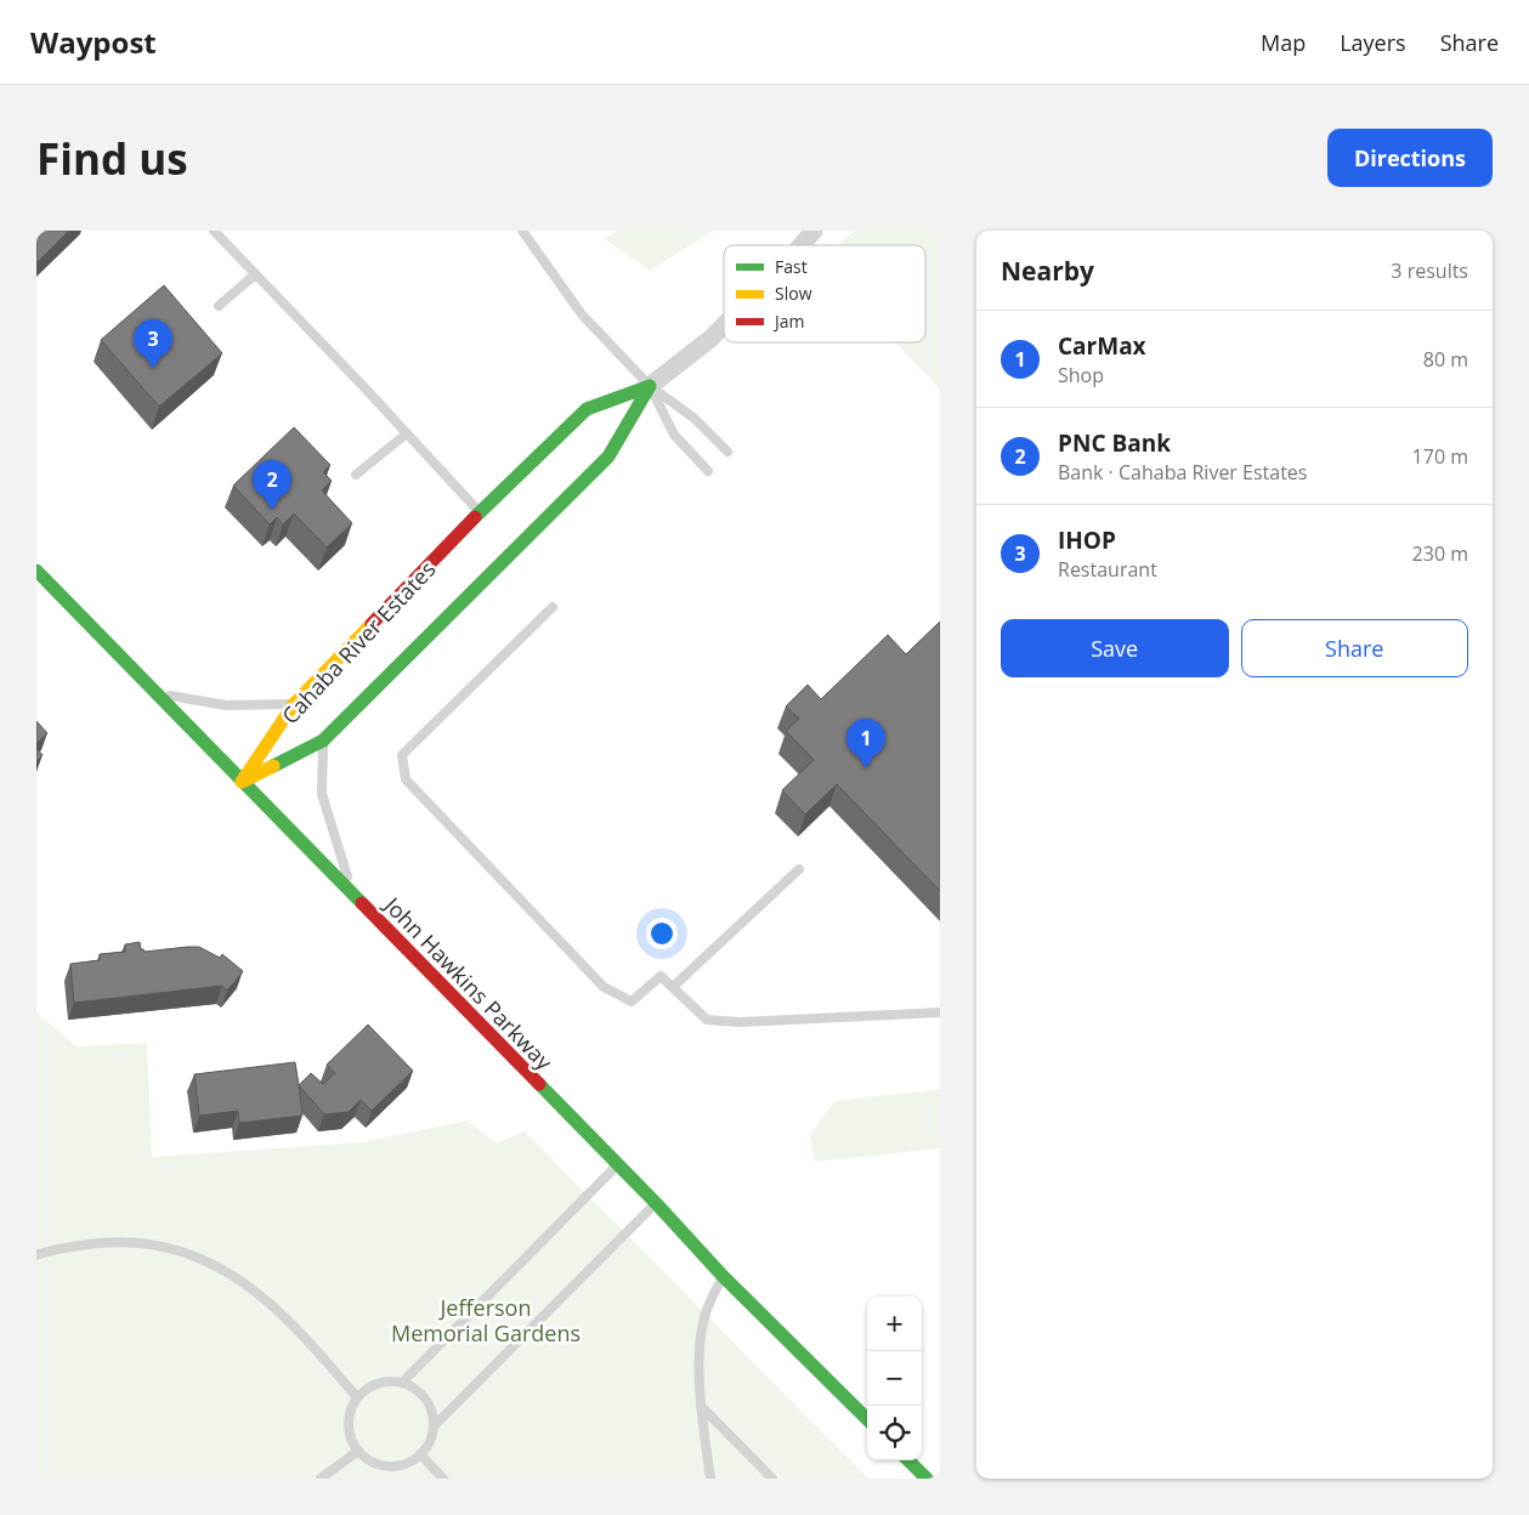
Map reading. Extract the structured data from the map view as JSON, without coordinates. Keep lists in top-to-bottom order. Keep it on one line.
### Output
{"streets":{"main road":["Cahaba River Estates","John Hawkins Parkway"]},"crossings":[["Cahaba River Estates","John Hawkins Parkway"]],"parks":["Jefferson Memorial Gardens"],"legend":["Fast","Slow","Jam"],"page":{"header":"Waypost","nav":["Map","Layers","Share"],"buttons":["Directions",["Save","Share"]],"title":"Find us","heading":["Nearby","3 results"],"list":[{"mark":"1","name":"CarMax","note":"Shop","value":"80 m"},{"mark":"2","name":"PNC Bank","note":"Bank · Cahaba River Estates","value":"170 m"},{"mark":"3","name":"IHOP","note":"Restaurant","value":"230 m"}],"pins":["3","2","1"],"map_buttons":["+","−"]}}
